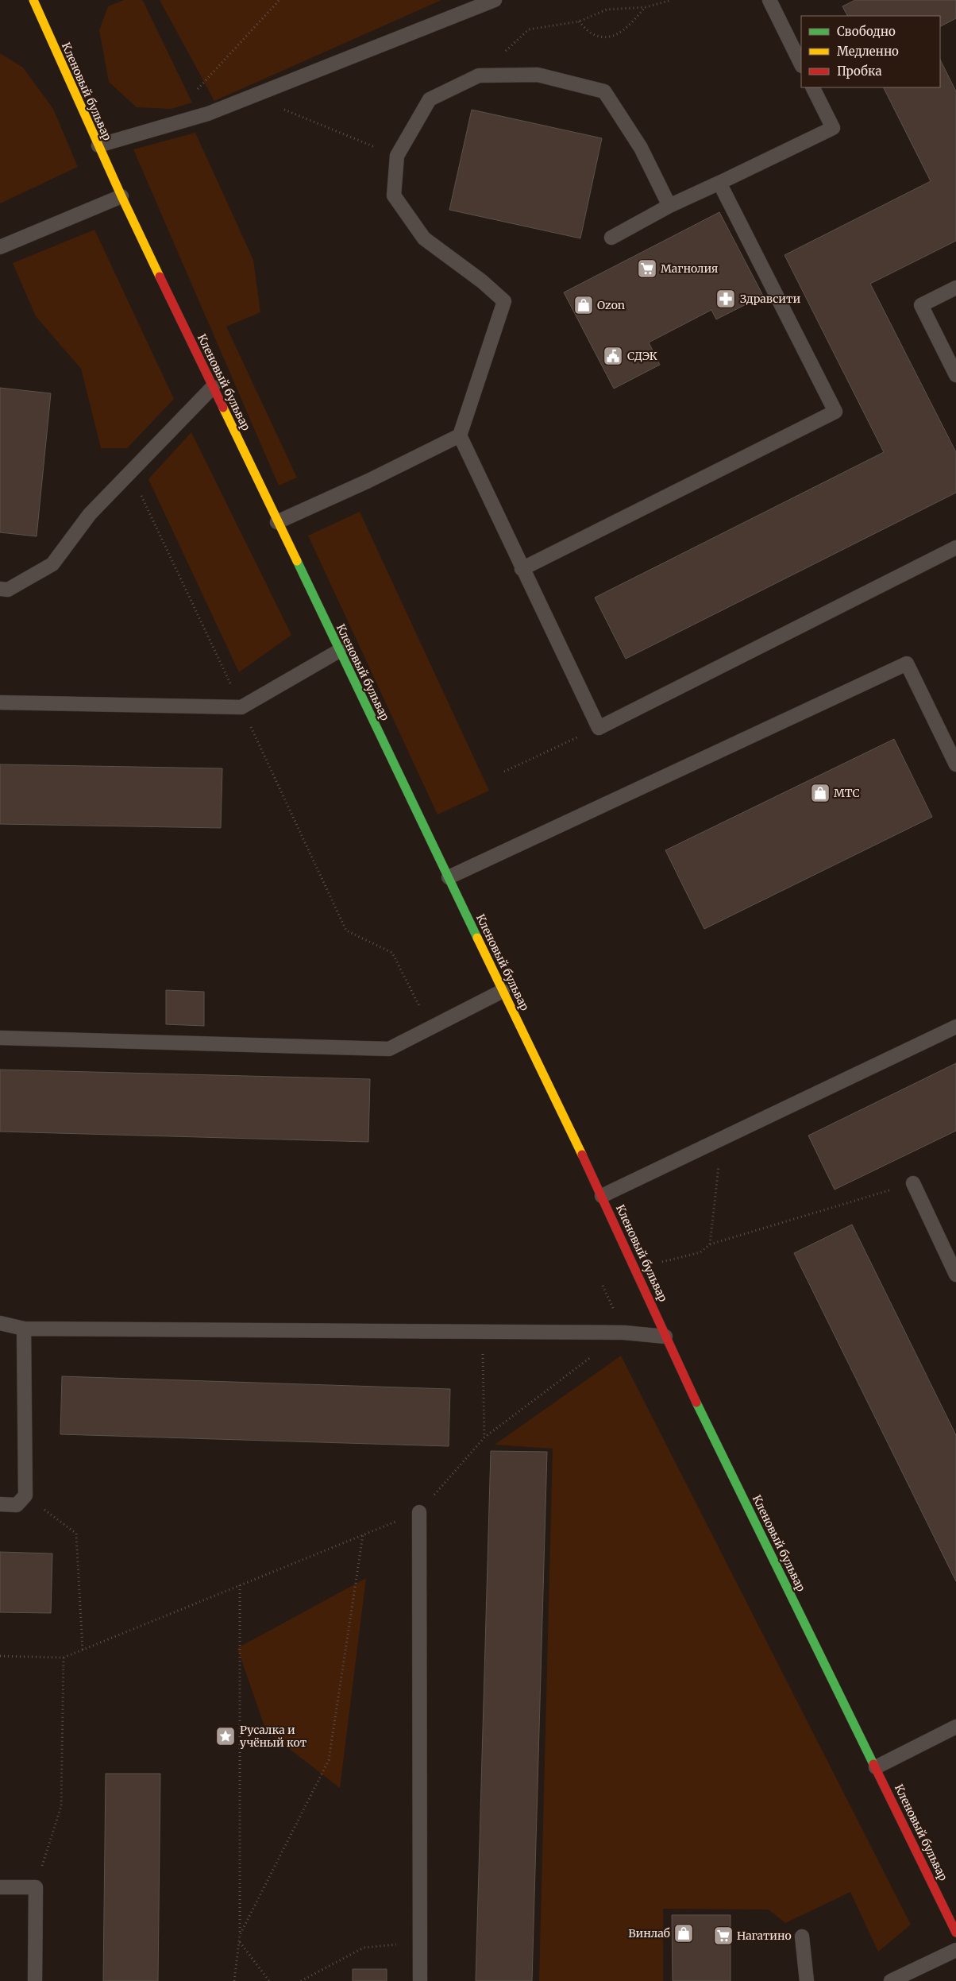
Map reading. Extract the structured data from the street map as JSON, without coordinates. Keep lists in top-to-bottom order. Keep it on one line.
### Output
{"streets":{"street":["Кленовый бульвар"]},"places":{"supermarket":["Магнолия","Нагатино"],"pharmacy":["Здравсити"],"shop":["Ozon","МТС","Винлаб"],"public building":["СДЭК"],"place":["Русалка и учёный кот"]},"legend":["Свободно","Медленно","Пробка"]}
